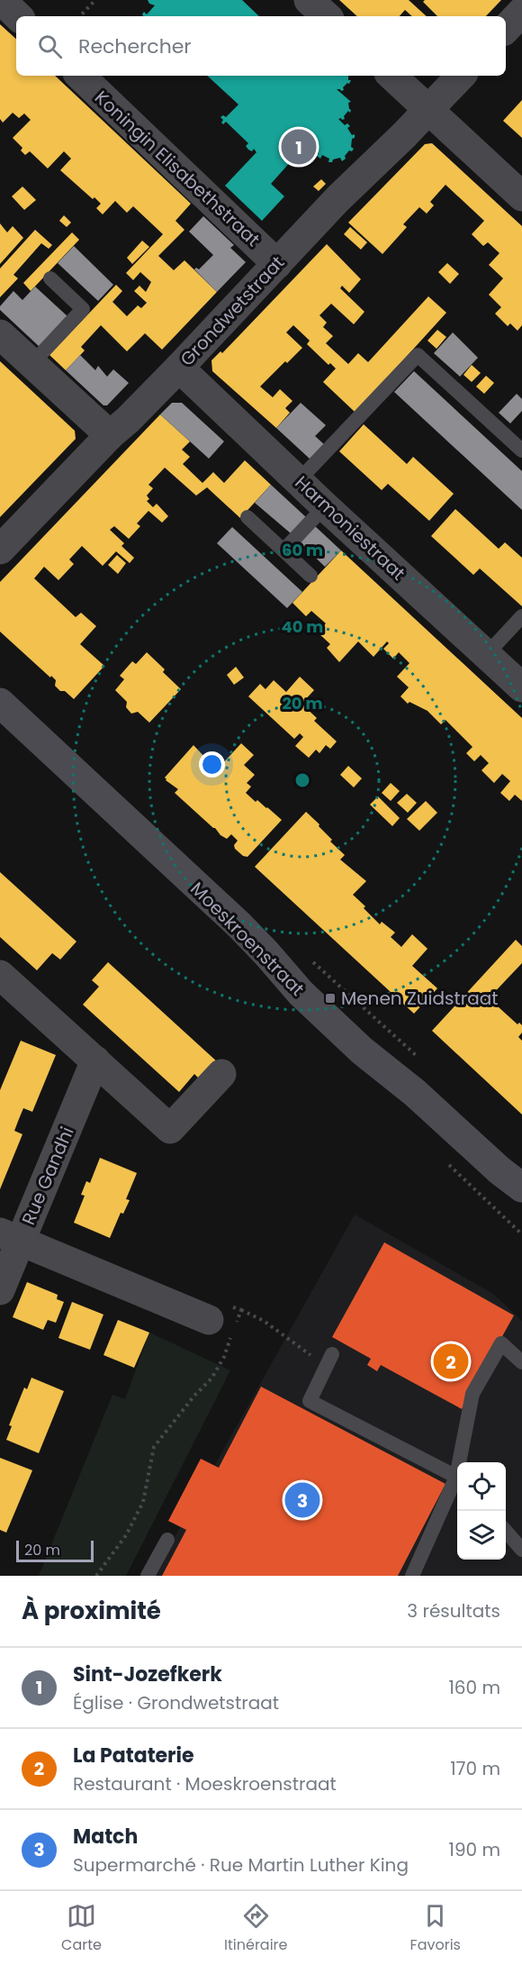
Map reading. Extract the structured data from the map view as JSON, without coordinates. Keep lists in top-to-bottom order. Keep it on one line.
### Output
{"streets":{"street":["Koningin Elisabethstraat","Grondwetstraat","Harmoniestraat","Moeskroenstraat","Rue Gandhi"]},"crossings":[["Koningin Elisabethstraat","Grondwetstraat"],["Grondwetstraat","Harmoniestraat"]],"places":{"transit":["Menen Zuidstraat"]},"scale_bar":"20 m","page":{"search":"Rechercher","pins":["1","2","3"],"scale":"20 m","heading":["À proximité","3 résultats"],"list":[{"mark":"1","name":"Sint-Jozefkerk","note":"Église · Grondwetstraat","value":"160 m"},{"mark":"2","name":"La Pataterie","note":"Restaurant · Moeskroenstraat","value":"170 m"},{"mark":"3","name":"Match","note":"Supermarché · Rue Martin Luther King","value":"190 m"}],"nav":["Carte","Itinéraire","Favoris"]},"rings":["60 m","40 m","20 m"]}
